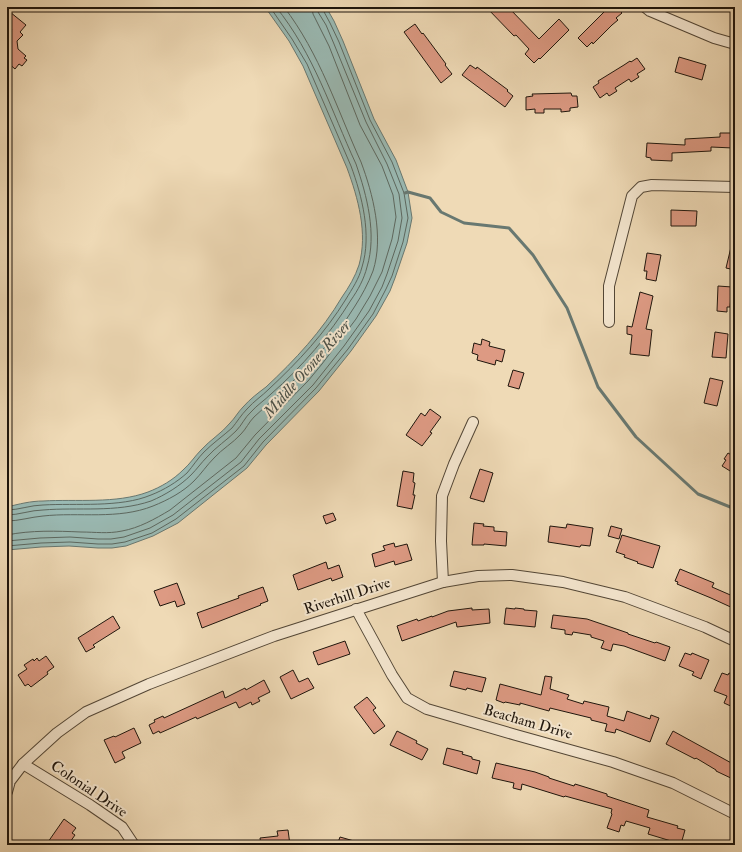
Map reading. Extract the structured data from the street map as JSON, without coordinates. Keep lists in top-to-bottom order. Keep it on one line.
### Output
{"streets":{"street":["Riverhill Drive","Beacham Drive","Colonial Drive"]},"crossings":[["Riverhill Drive","Beacham Drive"],["Riverhill Drive","Colonial Drive"]],"water":["Middle Oconee River"]}
